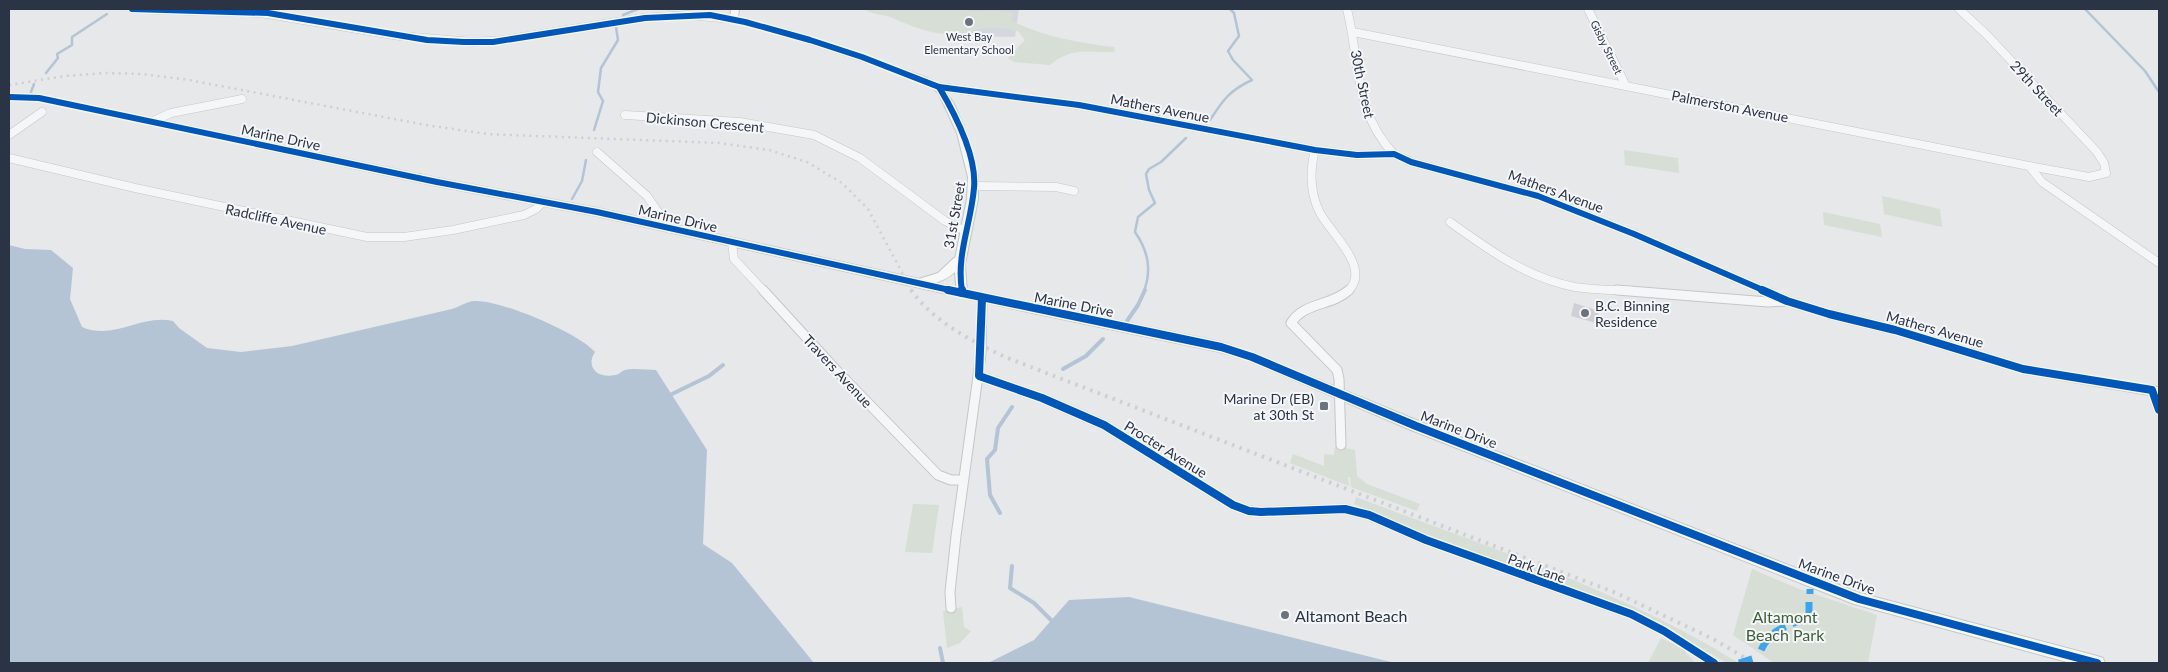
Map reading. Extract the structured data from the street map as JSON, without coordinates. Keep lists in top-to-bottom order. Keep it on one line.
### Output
{"streets":{"main road":["Marine Drive"],"street":["Gisby Street","30th Street","29th Street","Palmerston Avenue","Mathers Avenue","Dickinson Crescent","31st Street","Radcliffe Avenue","Travers Avenue","Procter Avenue","Park Lane"]},"crossings":[["Gisby Street","Palmerston Avenue"],["30th Street","Palmerston Avenue"],["30th Street","Mathers Avenue"],["29th Street","Palmerston Avenue"],["Mathers Avenue","31st Street"],["Dickinson Crescent","31st Street"],["Marine Drive","31st Street"],["Marine Drive","Radcliffe Avenue"],["Marine Drive","Travers Avenue"],["Procter Avenue","Park Lane"]],"parks":["Altamont Beach Park"],"places":{"other":["West Bay Elementary School","B.C. Binning Residence","Altamont Beach"],"transit":["Marine Dr (EB) at 30th St"]}}
